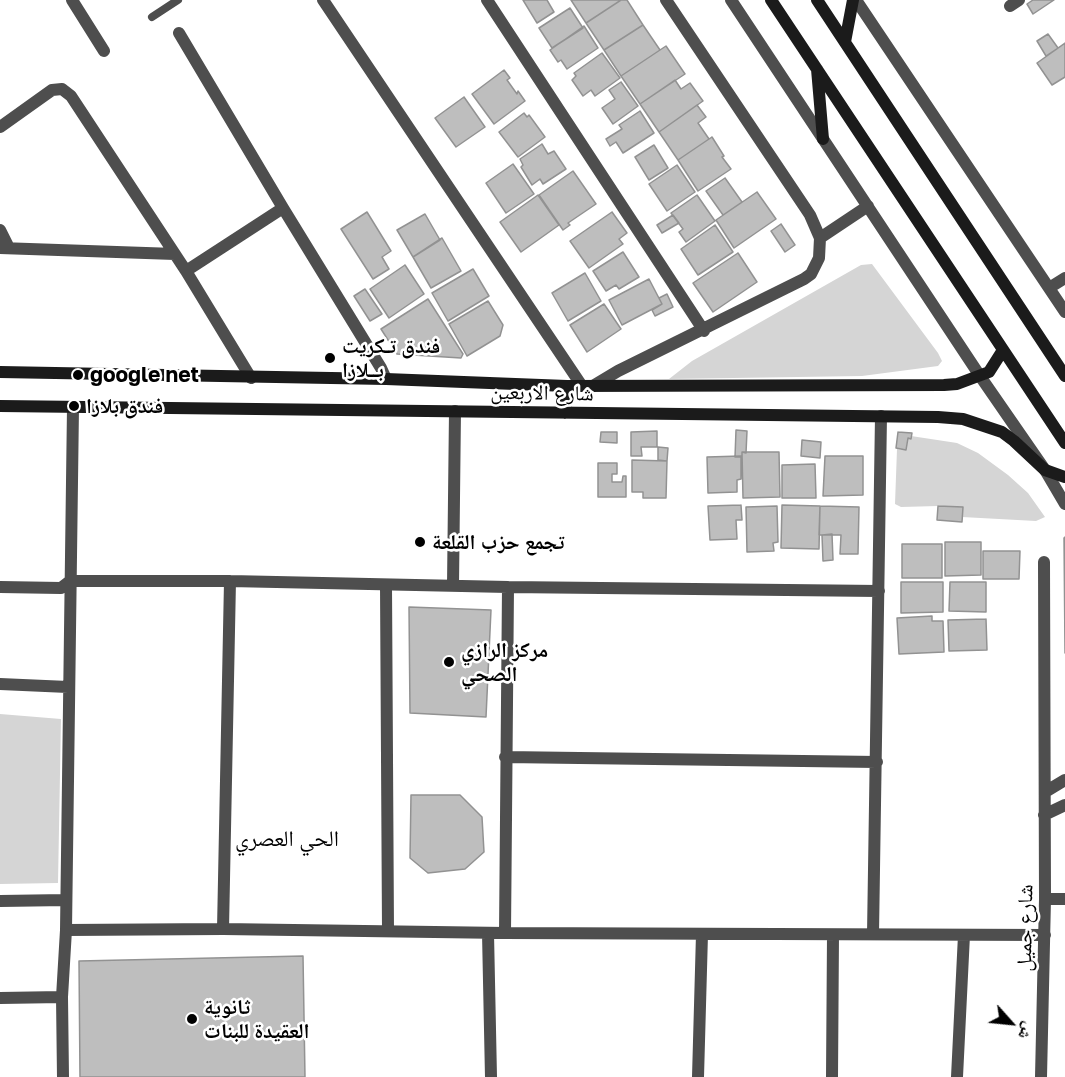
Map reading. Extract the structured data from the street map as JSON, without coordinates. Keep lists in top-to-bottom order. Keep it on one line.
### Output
{"streets":{"main road":["شارع الاربعين"],"street":["شارع جميل"]},"districts":["الحي العصري"],"places":["فندق تـكريت بــلازا","google net","فندق بلازا","تجمع حزب القلعة","مركز الرازي الصحي","ثانوية العقيدة للبنات"],"north":"bottom right"}
